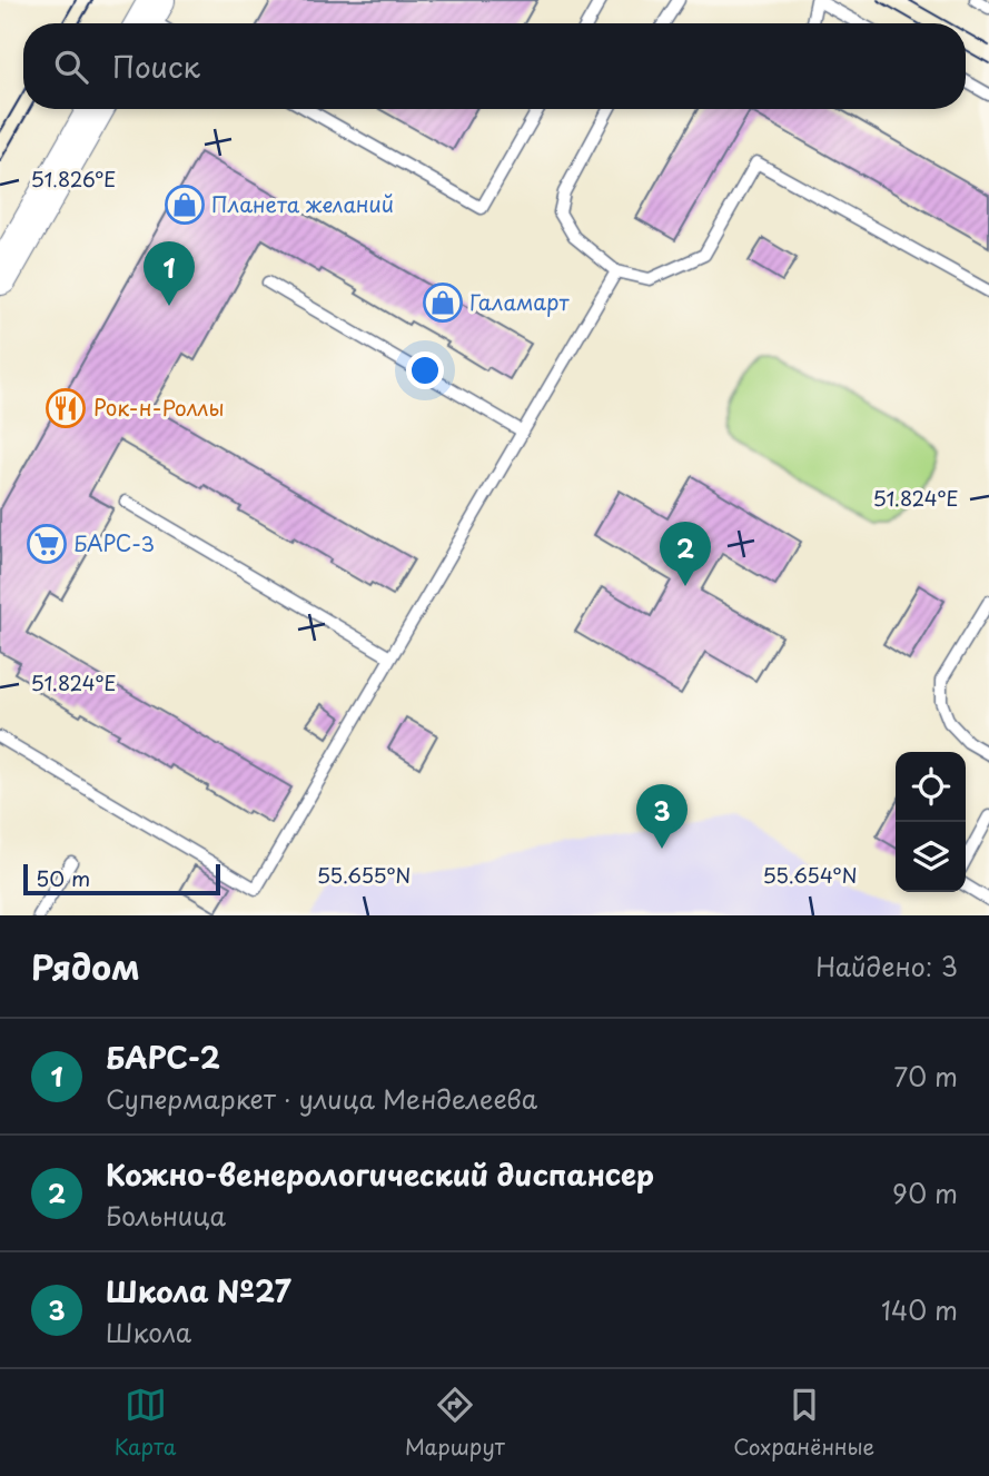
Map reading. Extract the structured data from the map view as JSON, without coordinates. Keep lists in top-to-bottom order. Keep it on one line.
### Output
{"places":{"shop":["Планета желаний","Галамарт"],"restaurant":["Рок-н-Роллы"],"supermarket":["БАРС-3"]},"scale_bar":"50 m","page":{"search":"Поиск","pins":["1","2","3"],"scale":"50 m","heading":["Рядом","Найдено: 3"],"list":[{"mark":"1","name":"БАРС-2","note":"Супермаркет · улица Менделеева","value":"70 m"},{"mark":"2","name":"Кожно-венерологический диспансер","note":"Больница","value":"90 m"},{"mark":"3","name":"Школа №27","note":"Школа","value":"140 m"}],"nav":["Карта","Маршрут","Сохранённые"]},"coordinates":["51.826°E","51.824°E","55.655°N","55.654°N"]}
